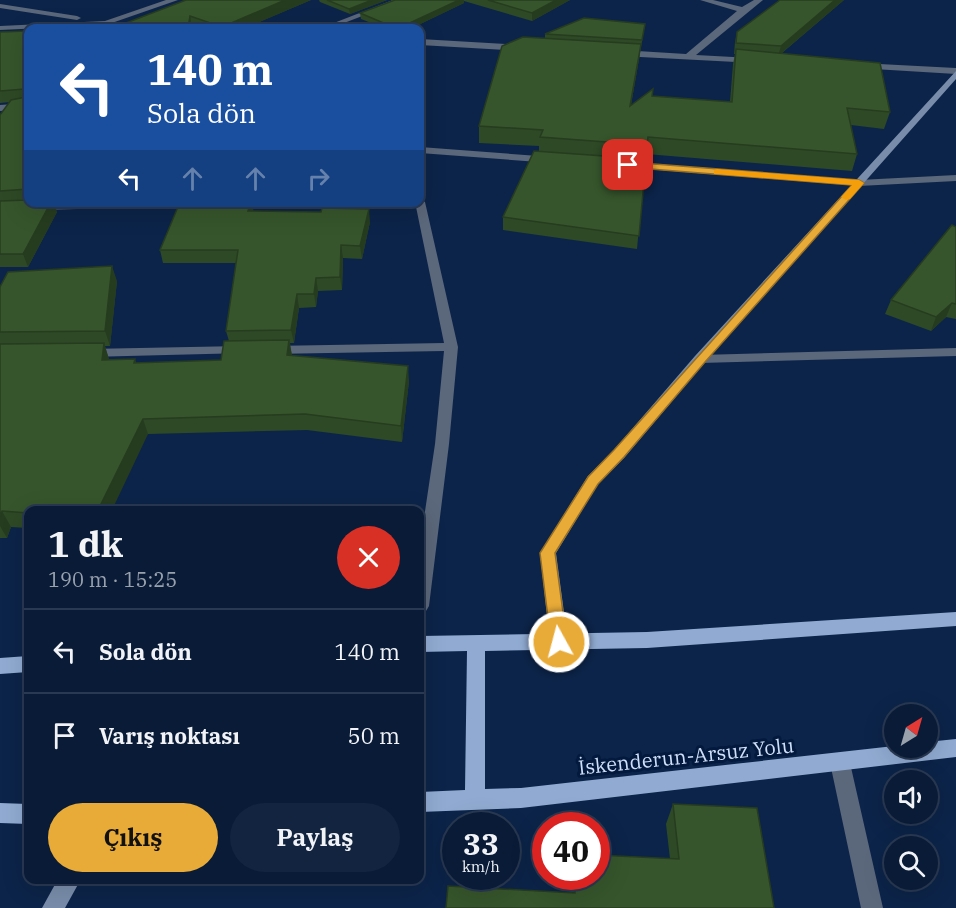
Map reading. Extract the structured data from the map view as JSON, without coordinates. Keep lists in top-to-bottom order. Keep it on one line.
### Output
{"streets":{"main road":["İskenderun-Arsuz Yolu"]},"north":"top right","page":{"turn":["140 m","Sola dön"],"heading":["1 dk","190 m · 15:25"],"list":[{"name":"Sola dön","value":"140 m"},{"name":"Varış noktası","value":"50 m"}],"buttons":["Çıkış","Paylaş"],"speed":"33 km/h","limit":"40"}}
